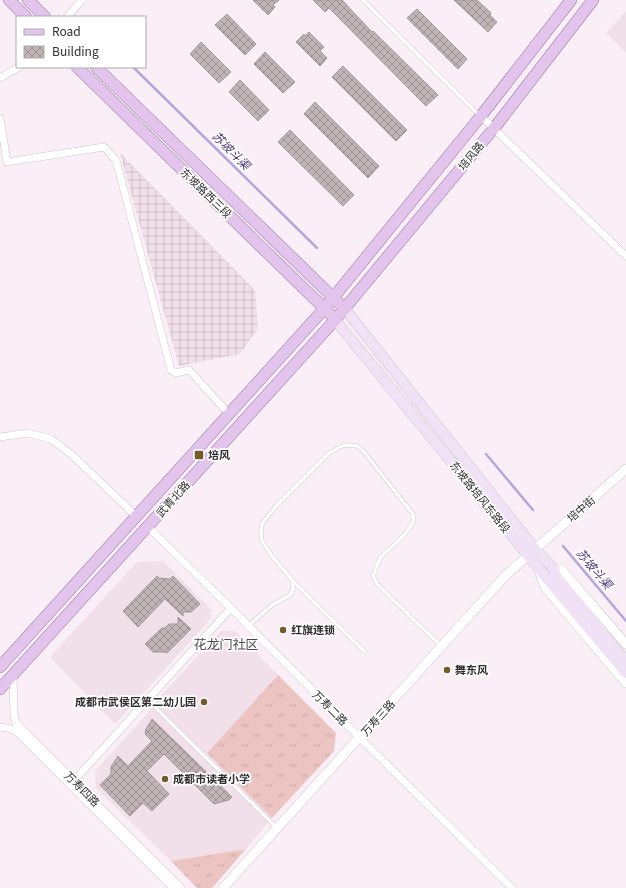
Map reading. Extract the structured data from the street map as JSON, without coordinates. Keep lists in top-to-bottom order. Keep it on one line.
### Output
{"streets":{"main road":["培风路","东坡路西三段","东坡路培风东路段","武青北路"],"street":["培中街","万寿二路","万寿三路","万寿四路"]},"crossings":[["培风路","东坡路西三段"],["培风路","东坡路培风东路段"],["培风路","武青北路"],["东坡路西三段","东坡路培风东路段"],["东坡路西三段","武青北路"],["东坡路培风东路段","武青北路"],["东坡路培风东路段","培中街"],["东坡路培风东路段","万寿三路"],["武青北路","万寿二路"],["武青北路","万寿四路"],["培中街","万寿三路"],["万寿二路","万寿三路"]],"districts":["花龙门社区"],"water":["苏坡斗渠"],"places":{"transit":["培风"],"other":["红旗连锁","舞东风","成都市武侯区第二幼儿园","成都市读者小学"]},"legend":["Road","Building"]}
